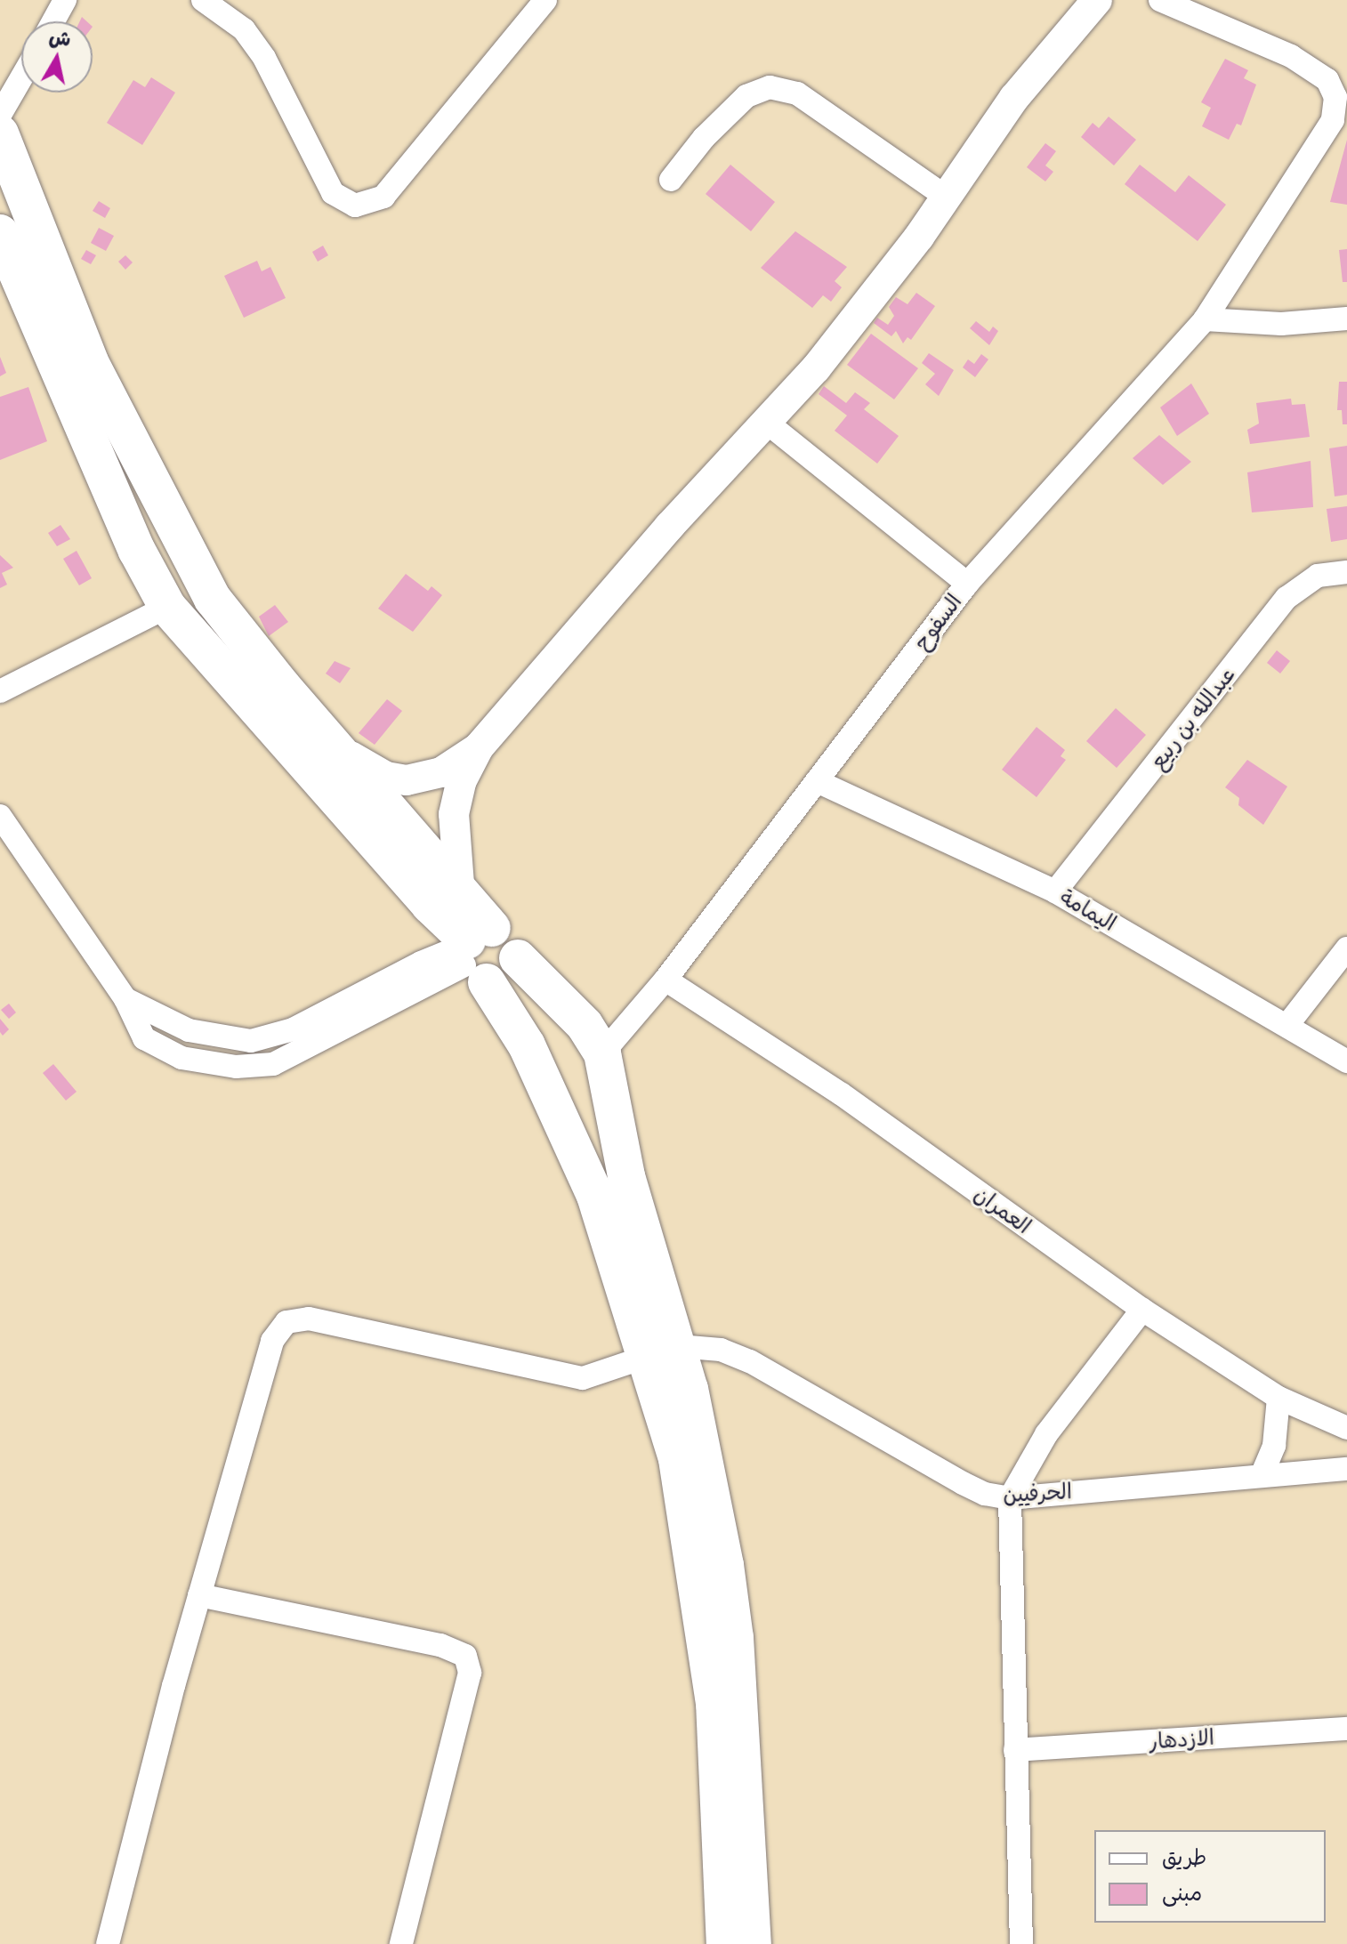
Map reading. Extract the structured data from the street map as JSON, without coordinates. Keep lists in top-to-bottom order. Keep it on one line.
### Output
{"streets":{"street":["السفوح","عبدالله بن ربيع","اليمامة","العمران","الحرفيين","الازدهار"]},"crossings":[["السفوح","اليمامة"],["السفوح","العمران"],["عبدالله بن ربيع","اليمامة"]],"legend":["طريق","مبنى"],"north":"top"}
